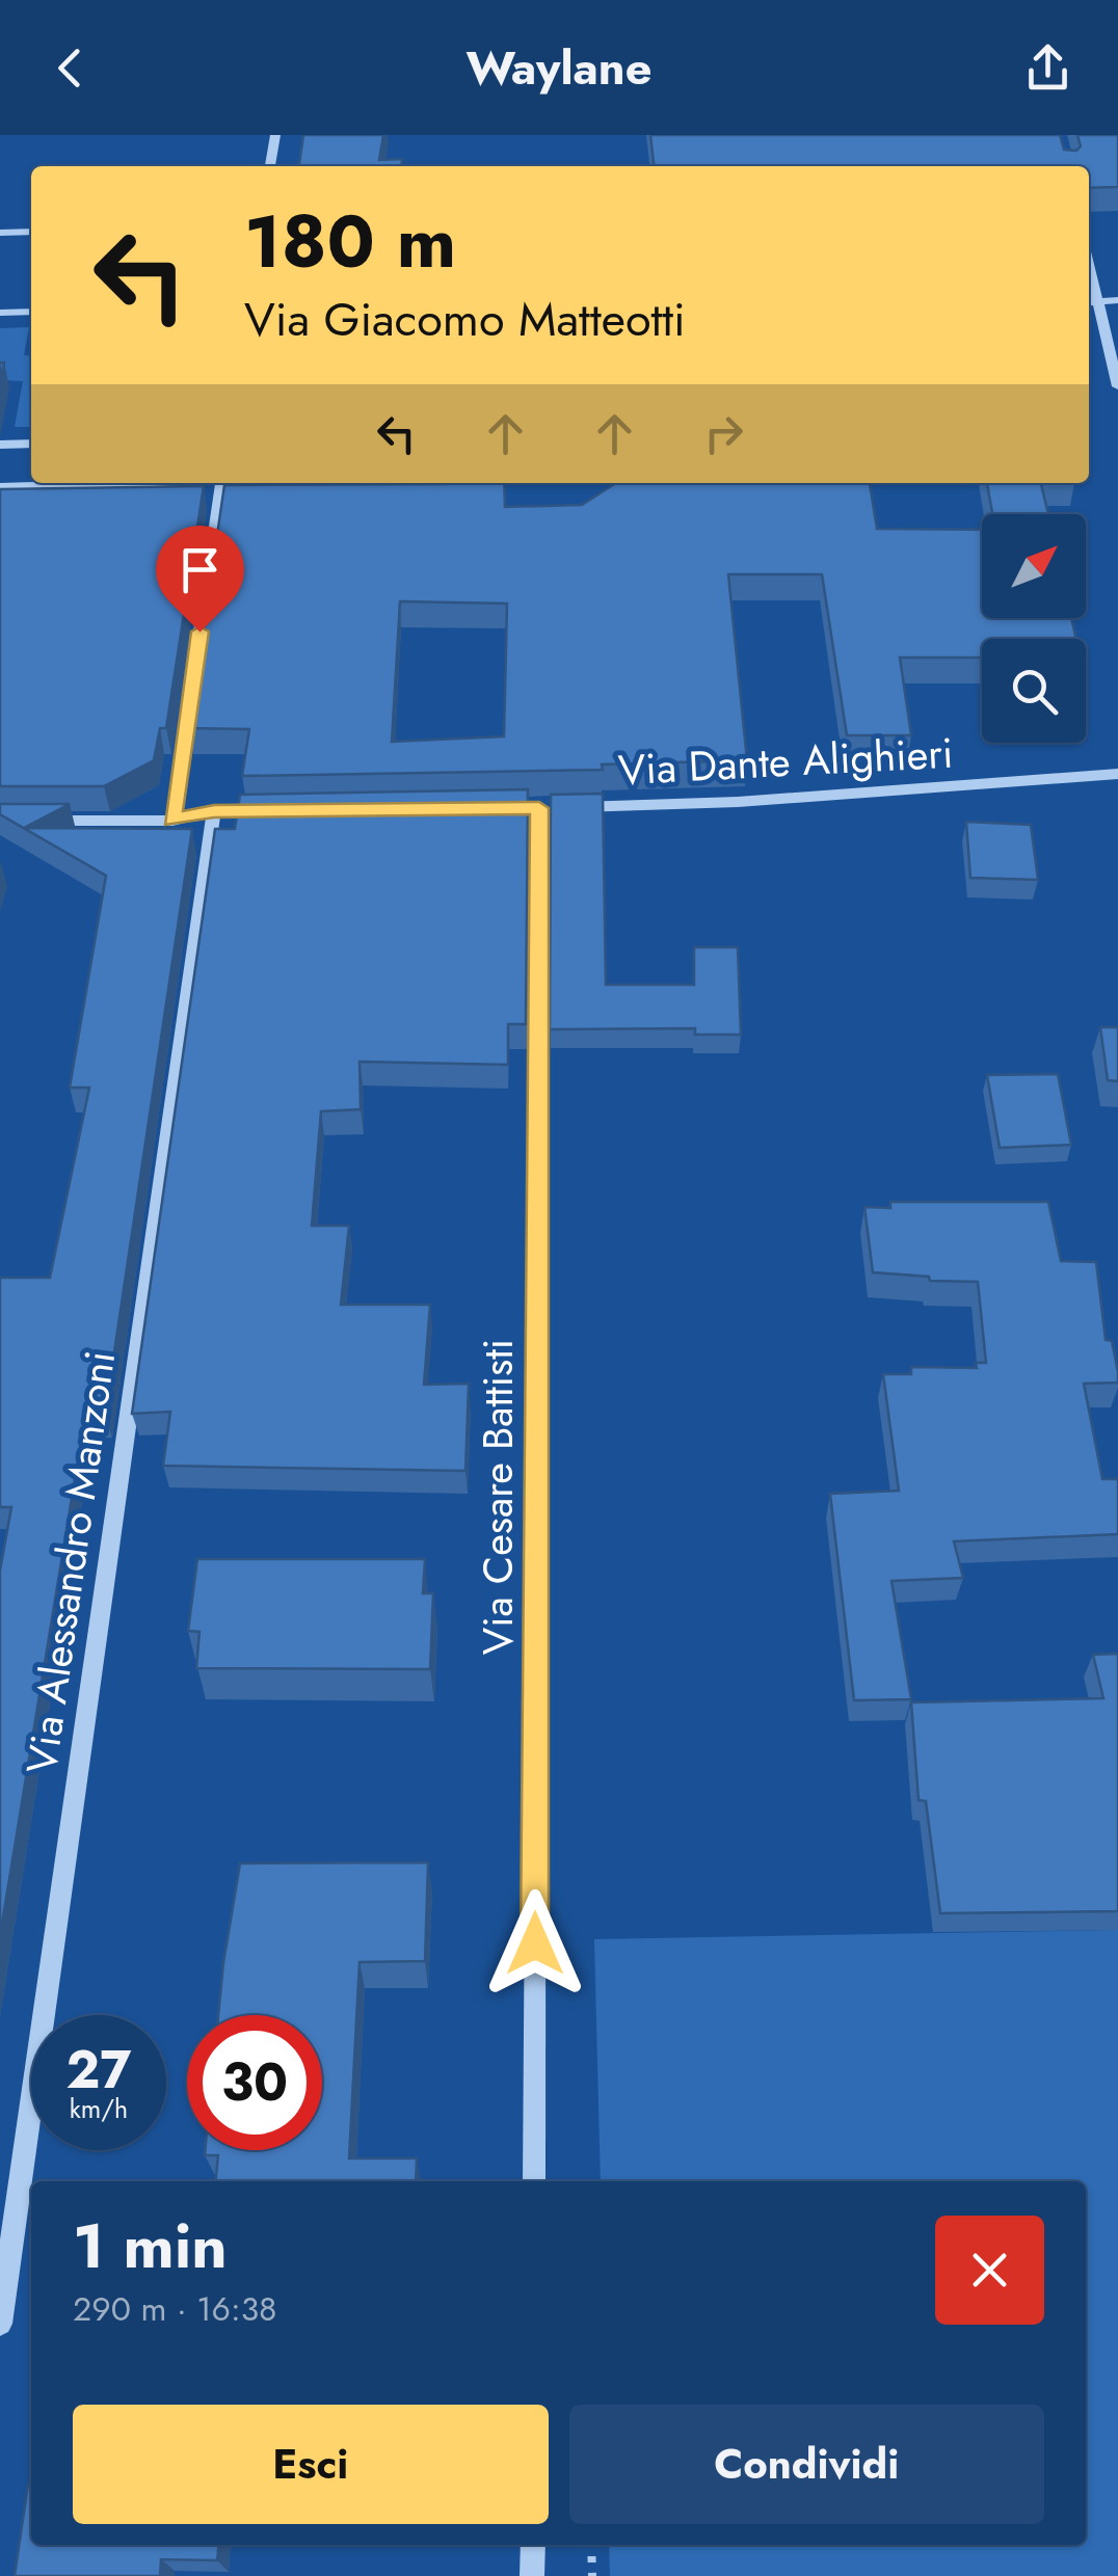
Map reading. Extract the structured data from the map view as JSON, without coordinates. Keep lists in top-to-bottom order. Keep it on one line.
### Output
{"streets":{"street":["Via Dante Alighieri","Via Cesare Battisti","Via Alessandro Manzoni"]},"crossings":[["Via Dante Alighieri","Via Cesare Battisti"]],"north":"top right","page":{"header":"Waylane","turn":["180 m","Via Giacomo Matteotti"],"speed":"27 km/h","limit":"30","heading":["1 min","290 m · 16:38"],"buttons":["Esci","Condividi"]}}
